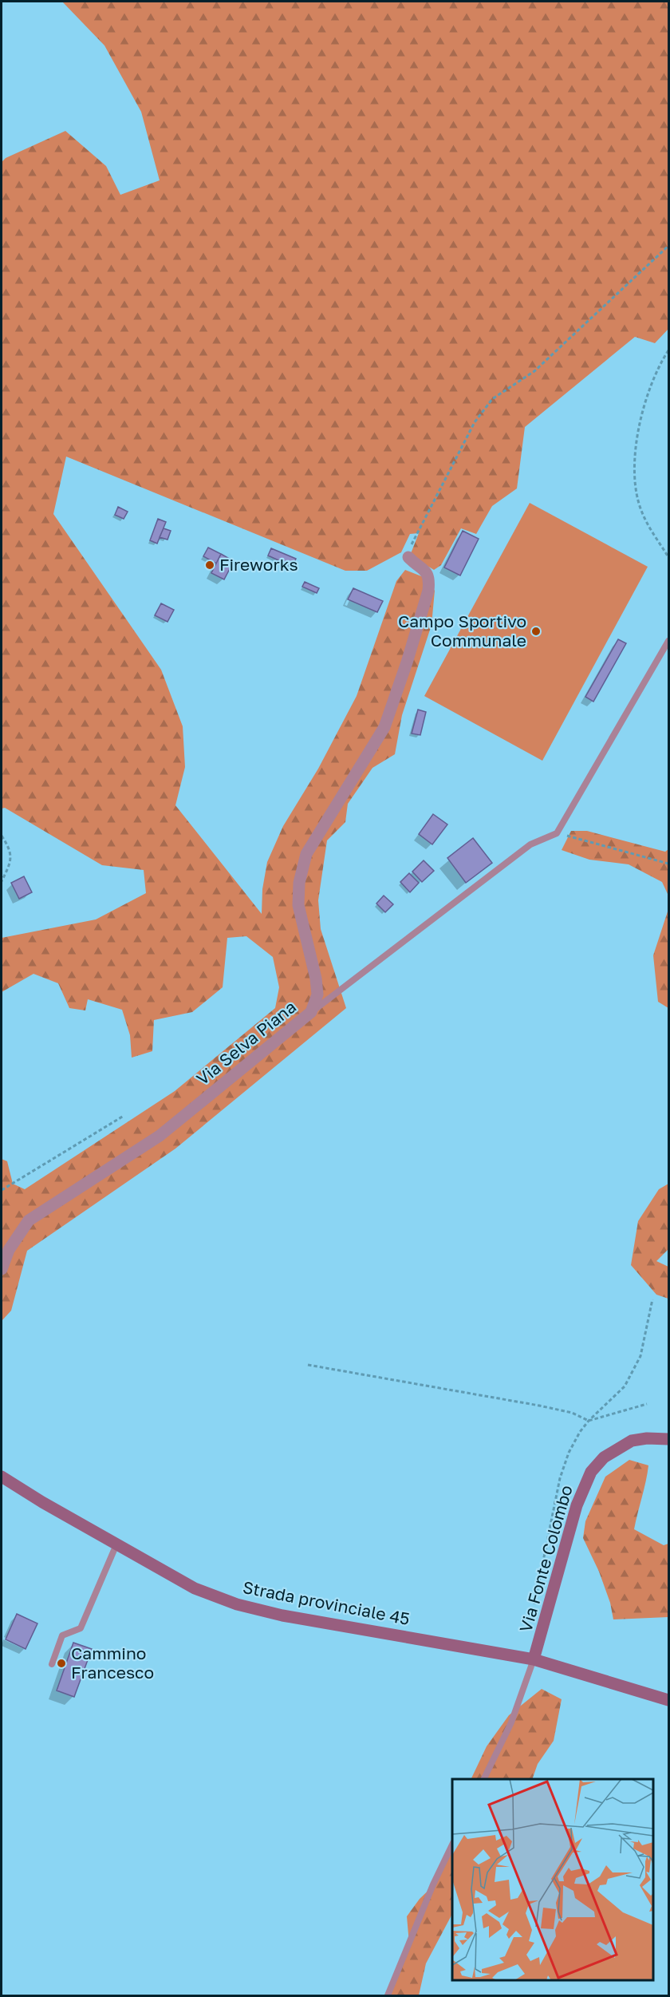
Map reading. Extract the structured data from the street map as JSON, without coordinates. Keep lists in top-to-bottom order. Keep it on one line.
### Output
{"streets":{"main road":["Via Fonte Colombo","Strada provinciale 45"],"street":["Via Selva Piana"]},"crossings":[["Via Fonte Colombo","Strada provinciale 45"]],"places":["Fireworks","Campo Sportivo Communale","Cammino Francesco"]}
